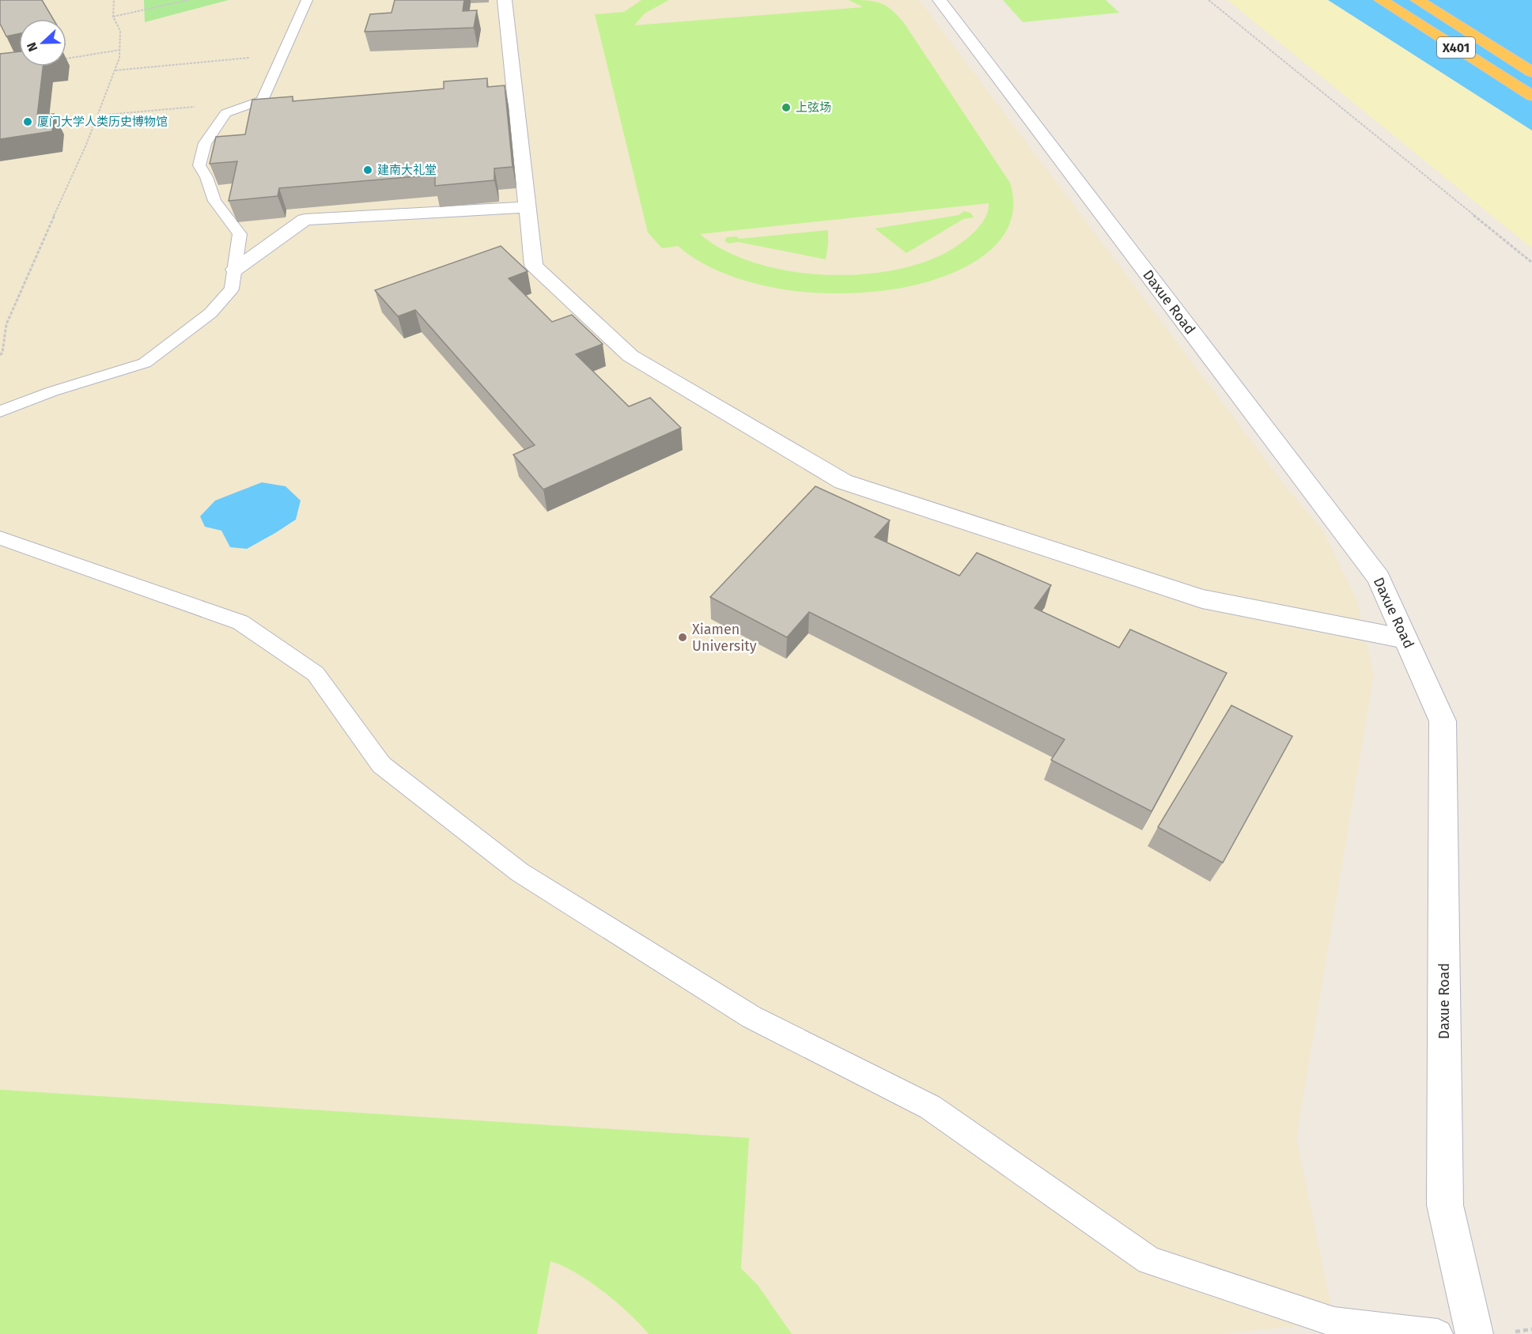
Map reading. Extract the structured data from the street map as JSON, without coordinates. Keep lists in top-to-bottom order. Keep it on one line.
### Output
{"streets":{"highway":["X401"],"street":["Daxue Road"]},"places":["上弦场","厦门大学人类历史博物馆","建南大礼堂","Xiamen University"],"north":"left"}
